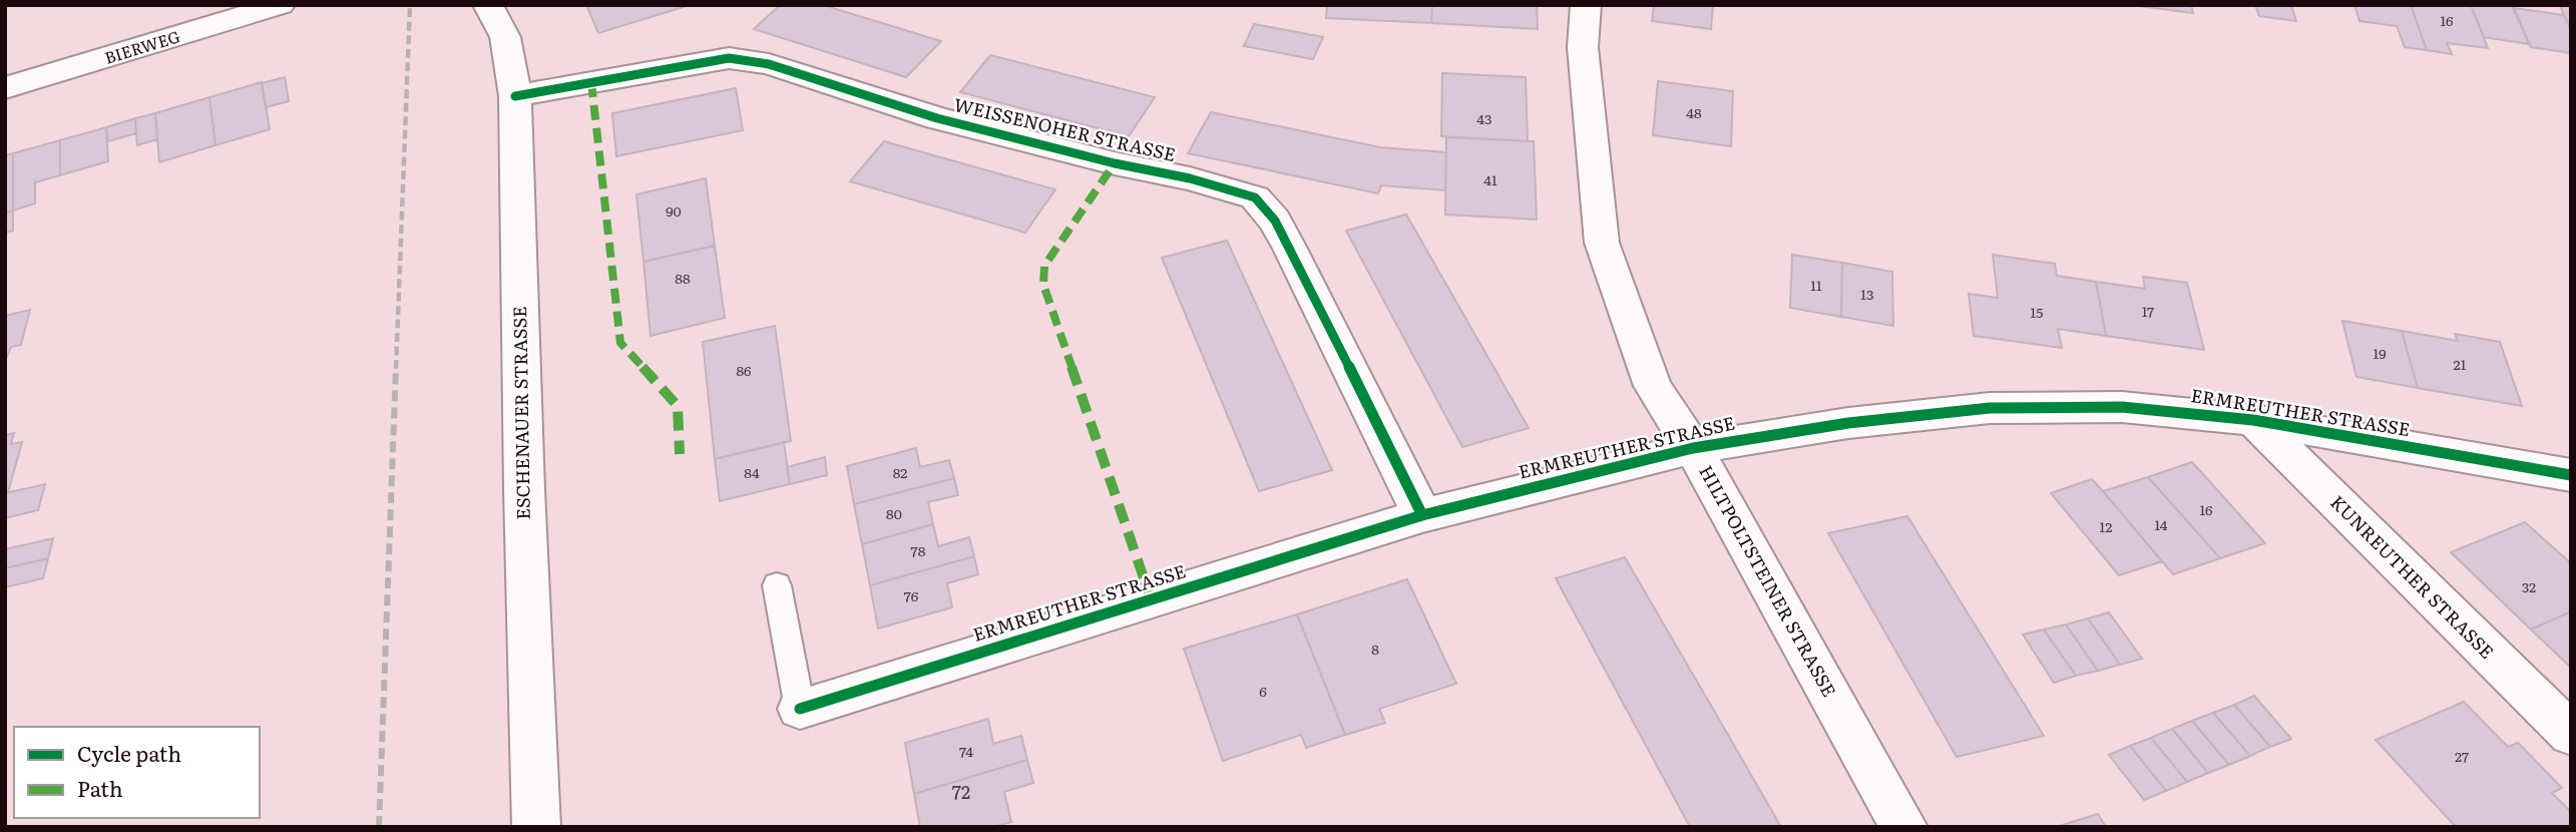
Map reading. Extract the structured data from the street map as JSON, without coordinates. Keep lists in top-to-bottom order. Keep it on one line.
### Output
{"streets":{"street":["BIERWEG","WEISSENOHER STRASSE","ESCHENAUER STRASSE","ERMREUTHER STRASSE","KUNREUTHER STRASSE","HILTPOLTSTEINER STRASSE"]},"crossings":[["WEISSENOHER STRASSE","ESCHENAUER STRASSE"],["WEISSENOHER STRASSE","ERMREUTHER STRASSE"],["ERMREUTHER STRASSE","KUNREUTHER STRASSE"],["ERMREUTHER STRASSE","HILTPOLTSTEINER STRASSE"]],"house_numbers":["16","48","43","41","90","88","11","13","17","15","19","21","86","84","82","16","80","14","12","78","32","76","8","6","74","27","72"],"legend":["Cycle path","Path"]}
